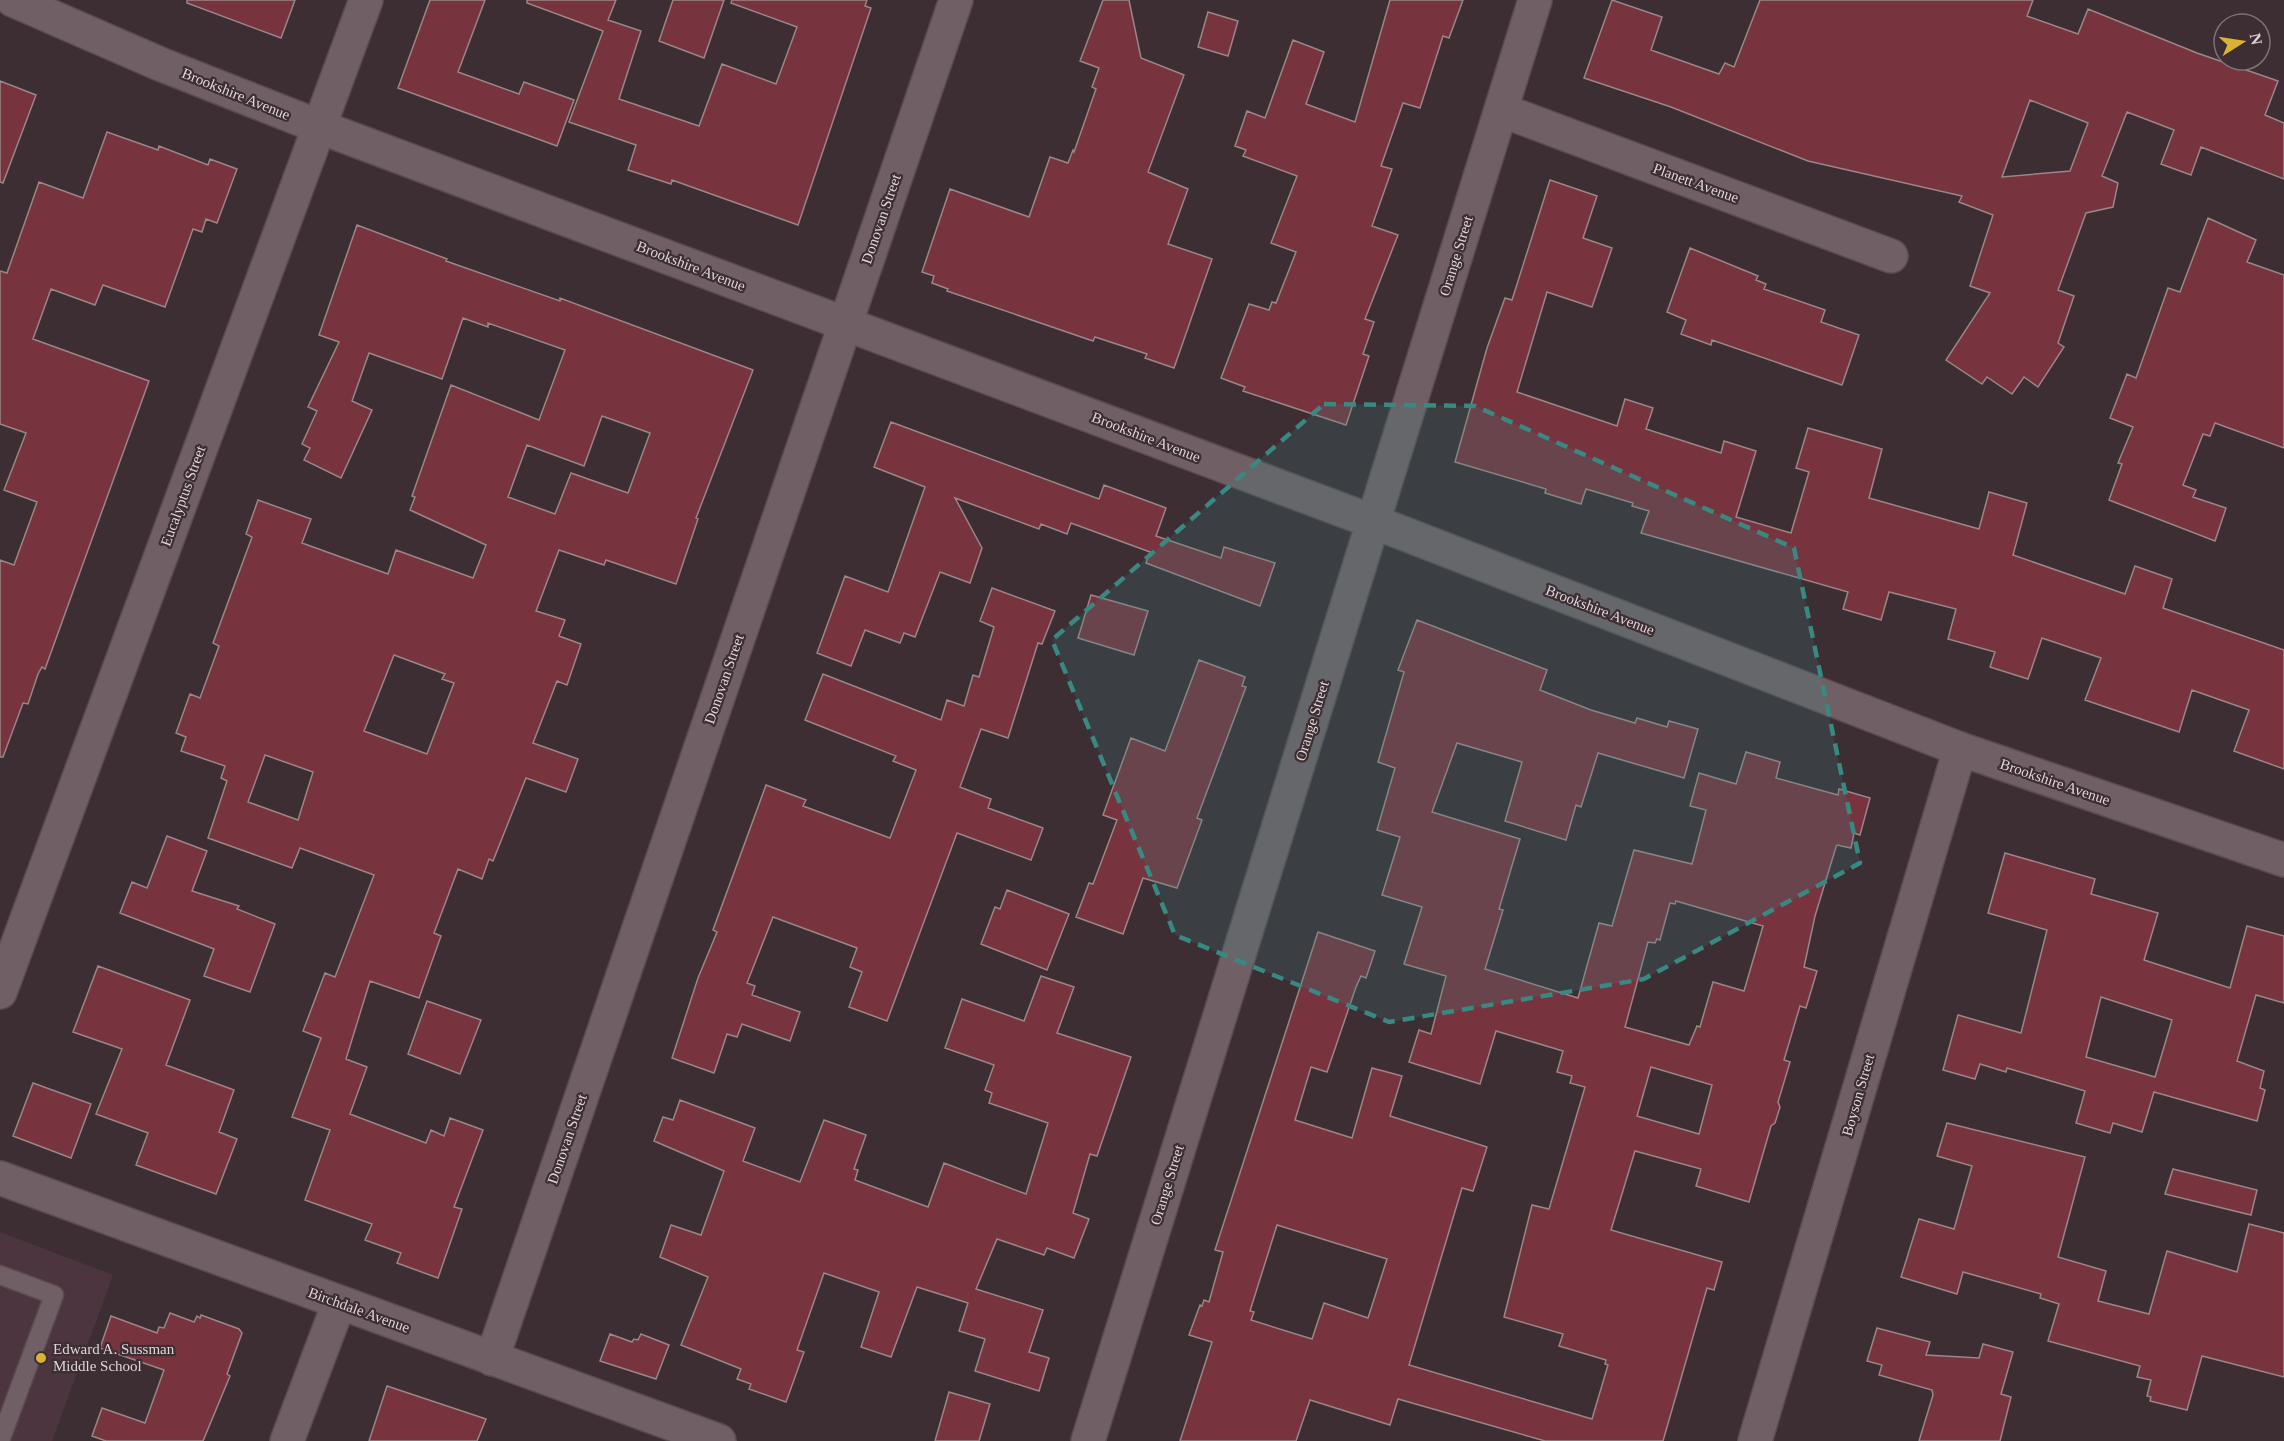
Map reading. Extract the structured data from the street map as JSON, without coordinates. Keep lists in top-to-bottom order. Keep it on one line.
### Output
{"streets":{"street":["Brookshire Avenue","Planett Avenue","Donovan Street","Orange Street","Eucalyptus Street","Boyson Street","Birchdale Avenue"]},"crossings":[["Brookshire Avenue","Donovan Street"],["Brookshire Avenue","Orange Street"],["Brookshire Avenue","Eucalyptus Street"],["Brookshire Avenue","Boyson Street"],["Planett Avenue","Orange Street"],["Donovan Street","Birchdale Avenue"]],"places":["Edward A. Sussman Middle School"],"north":"right"}
